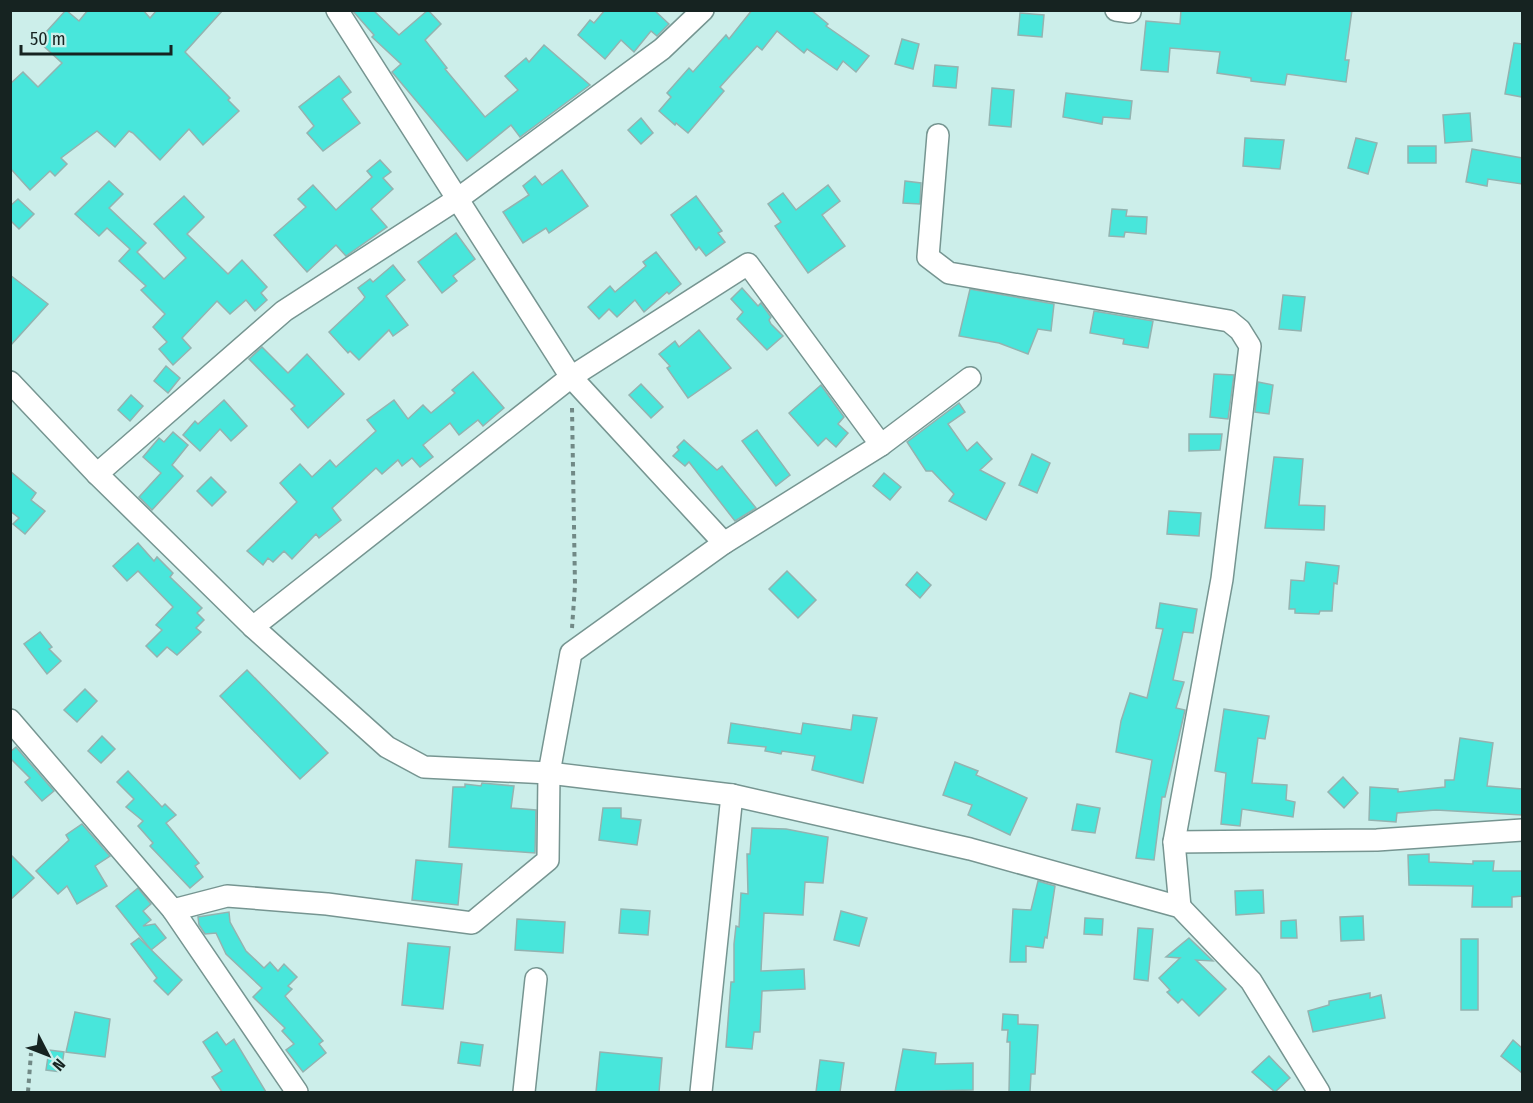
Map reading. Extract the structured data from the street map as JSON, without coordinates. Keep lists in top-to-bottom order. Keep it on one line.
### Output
{"scale_bar":"50 m","north":"bottom right"}
